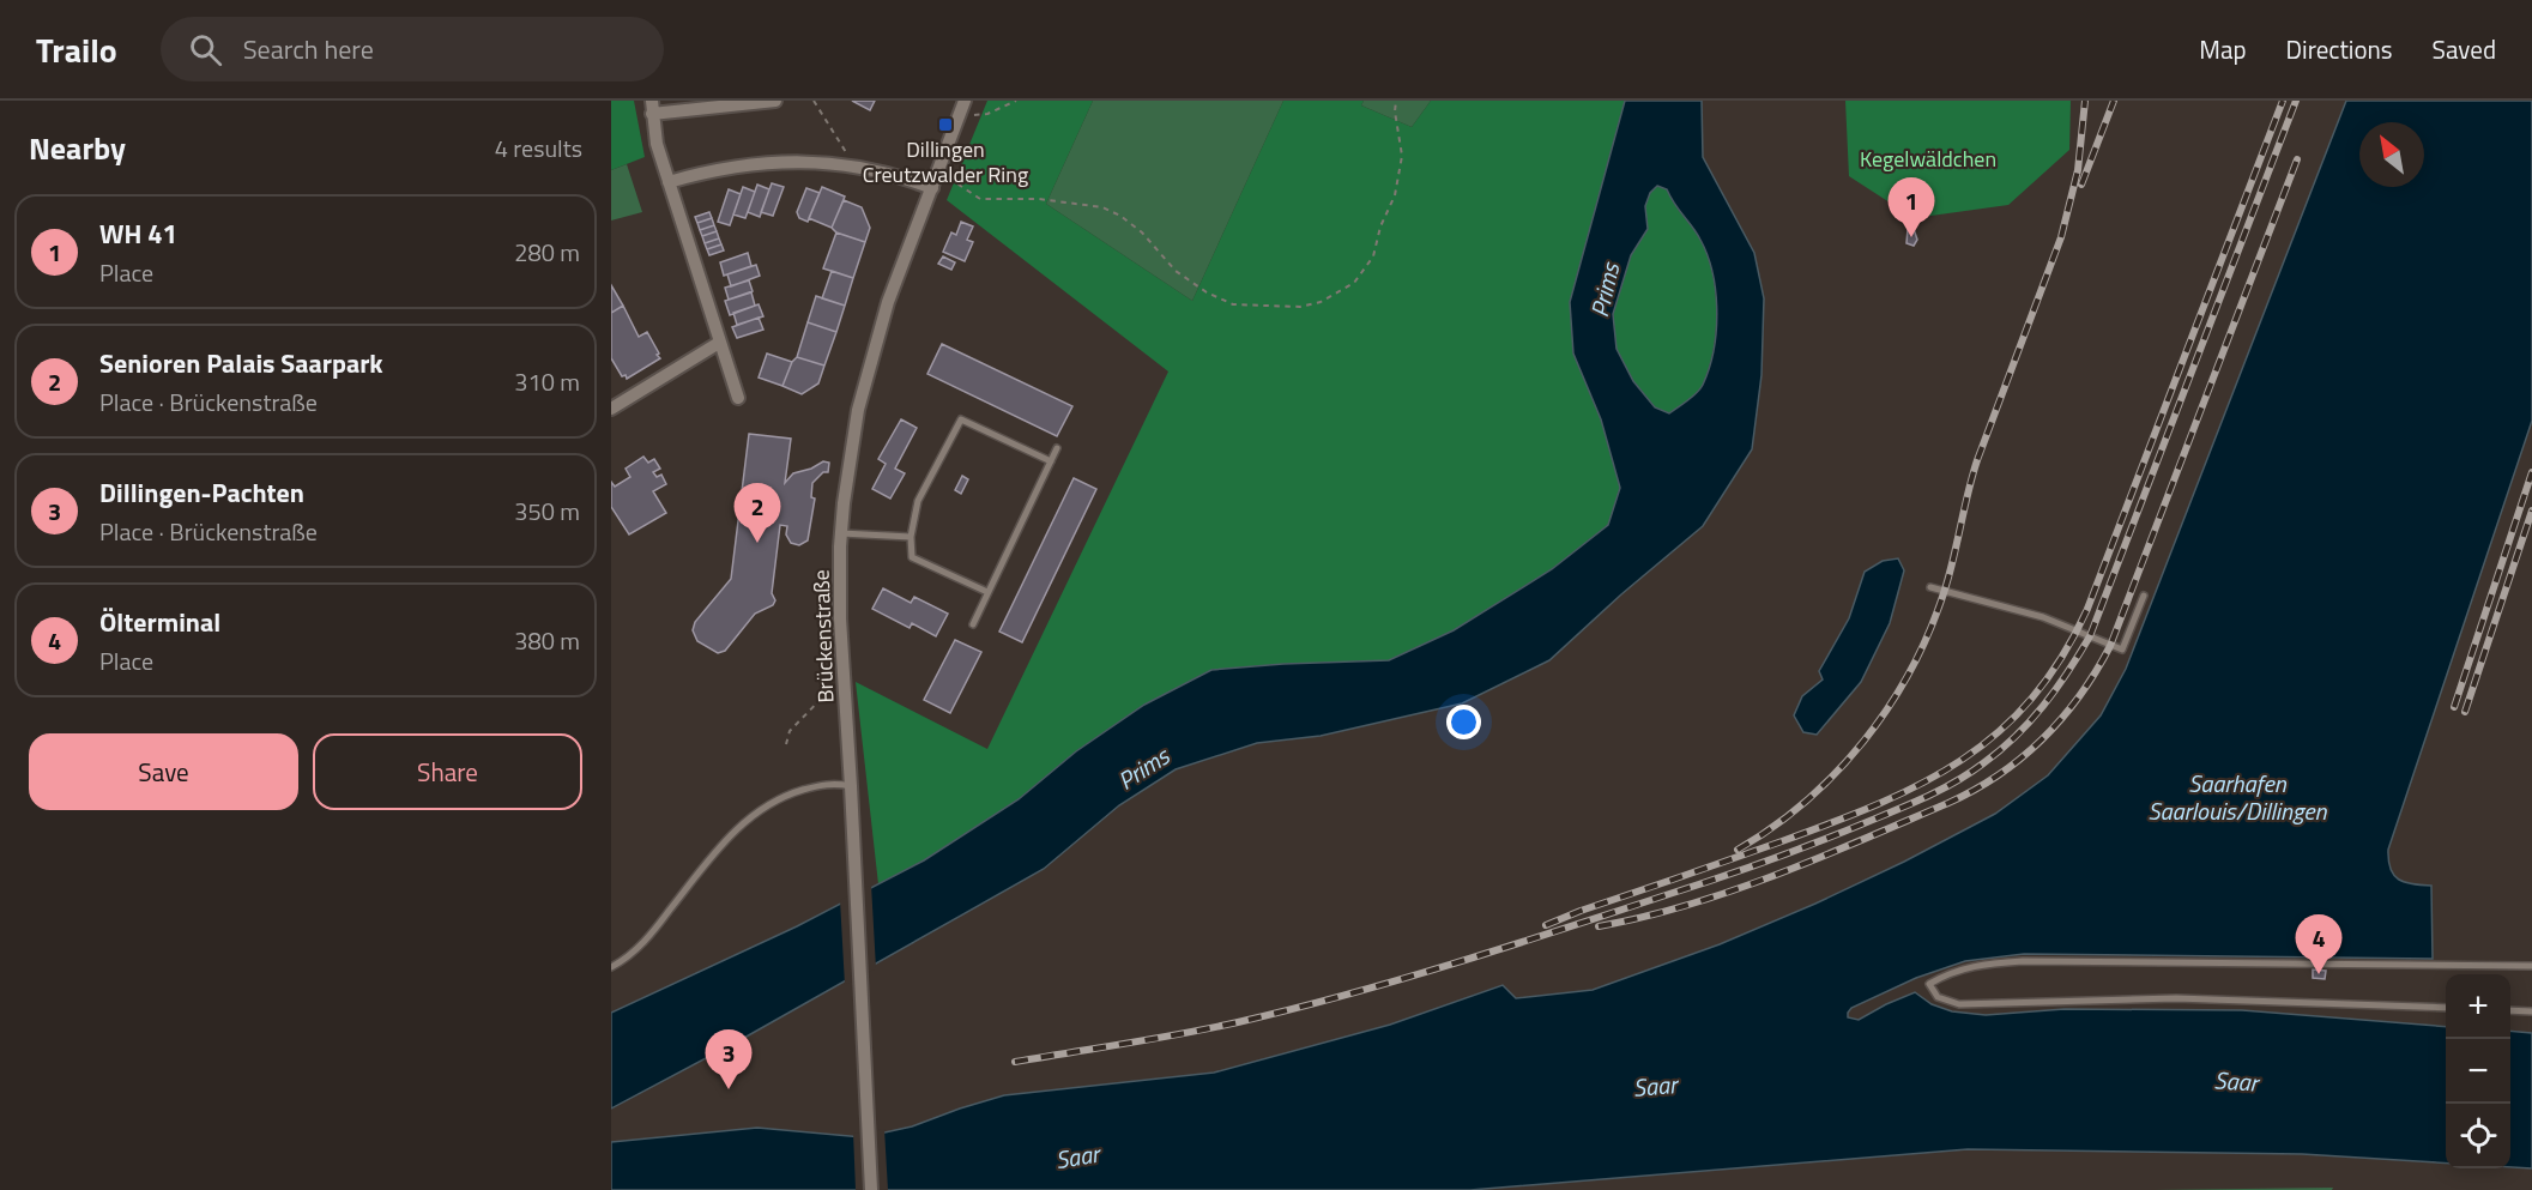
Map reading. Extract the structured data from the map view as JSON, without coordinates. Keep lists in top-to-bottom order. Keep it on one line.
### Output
{"streets":{"street":["Brückenstraße"]},"water":["Prims","Saarhafen Saarlouis/Dillingen","Saar"],"parks":["Kegelwäldchen"],"places":{"transit":["Dillingen Creutzwalder Ring"]},"north":"top left","page":{"header":"Trailo","search":"Search here","nav":["Map","Directions","Saved"],"heading":["Nearby","4 results"],"pins":["1","2","4","3"],"list":[{"mark":"1","name":"WH 41","note":"Place","value":"280 m"},{"mark":"2","name":"Senioren Palais Saarpark","note":"Place · Brückenstraße","value":"310 m"},{"mark":"3","name":"Dillingen-Pachten","note":"Place · Brückenstraße","value":"350 m"},{"mark":"4","name":"Ölterminal","note":"Place","value":"380 m"}],"buttons":["Save","Share"],"map_buttons":["+","−"]}}
